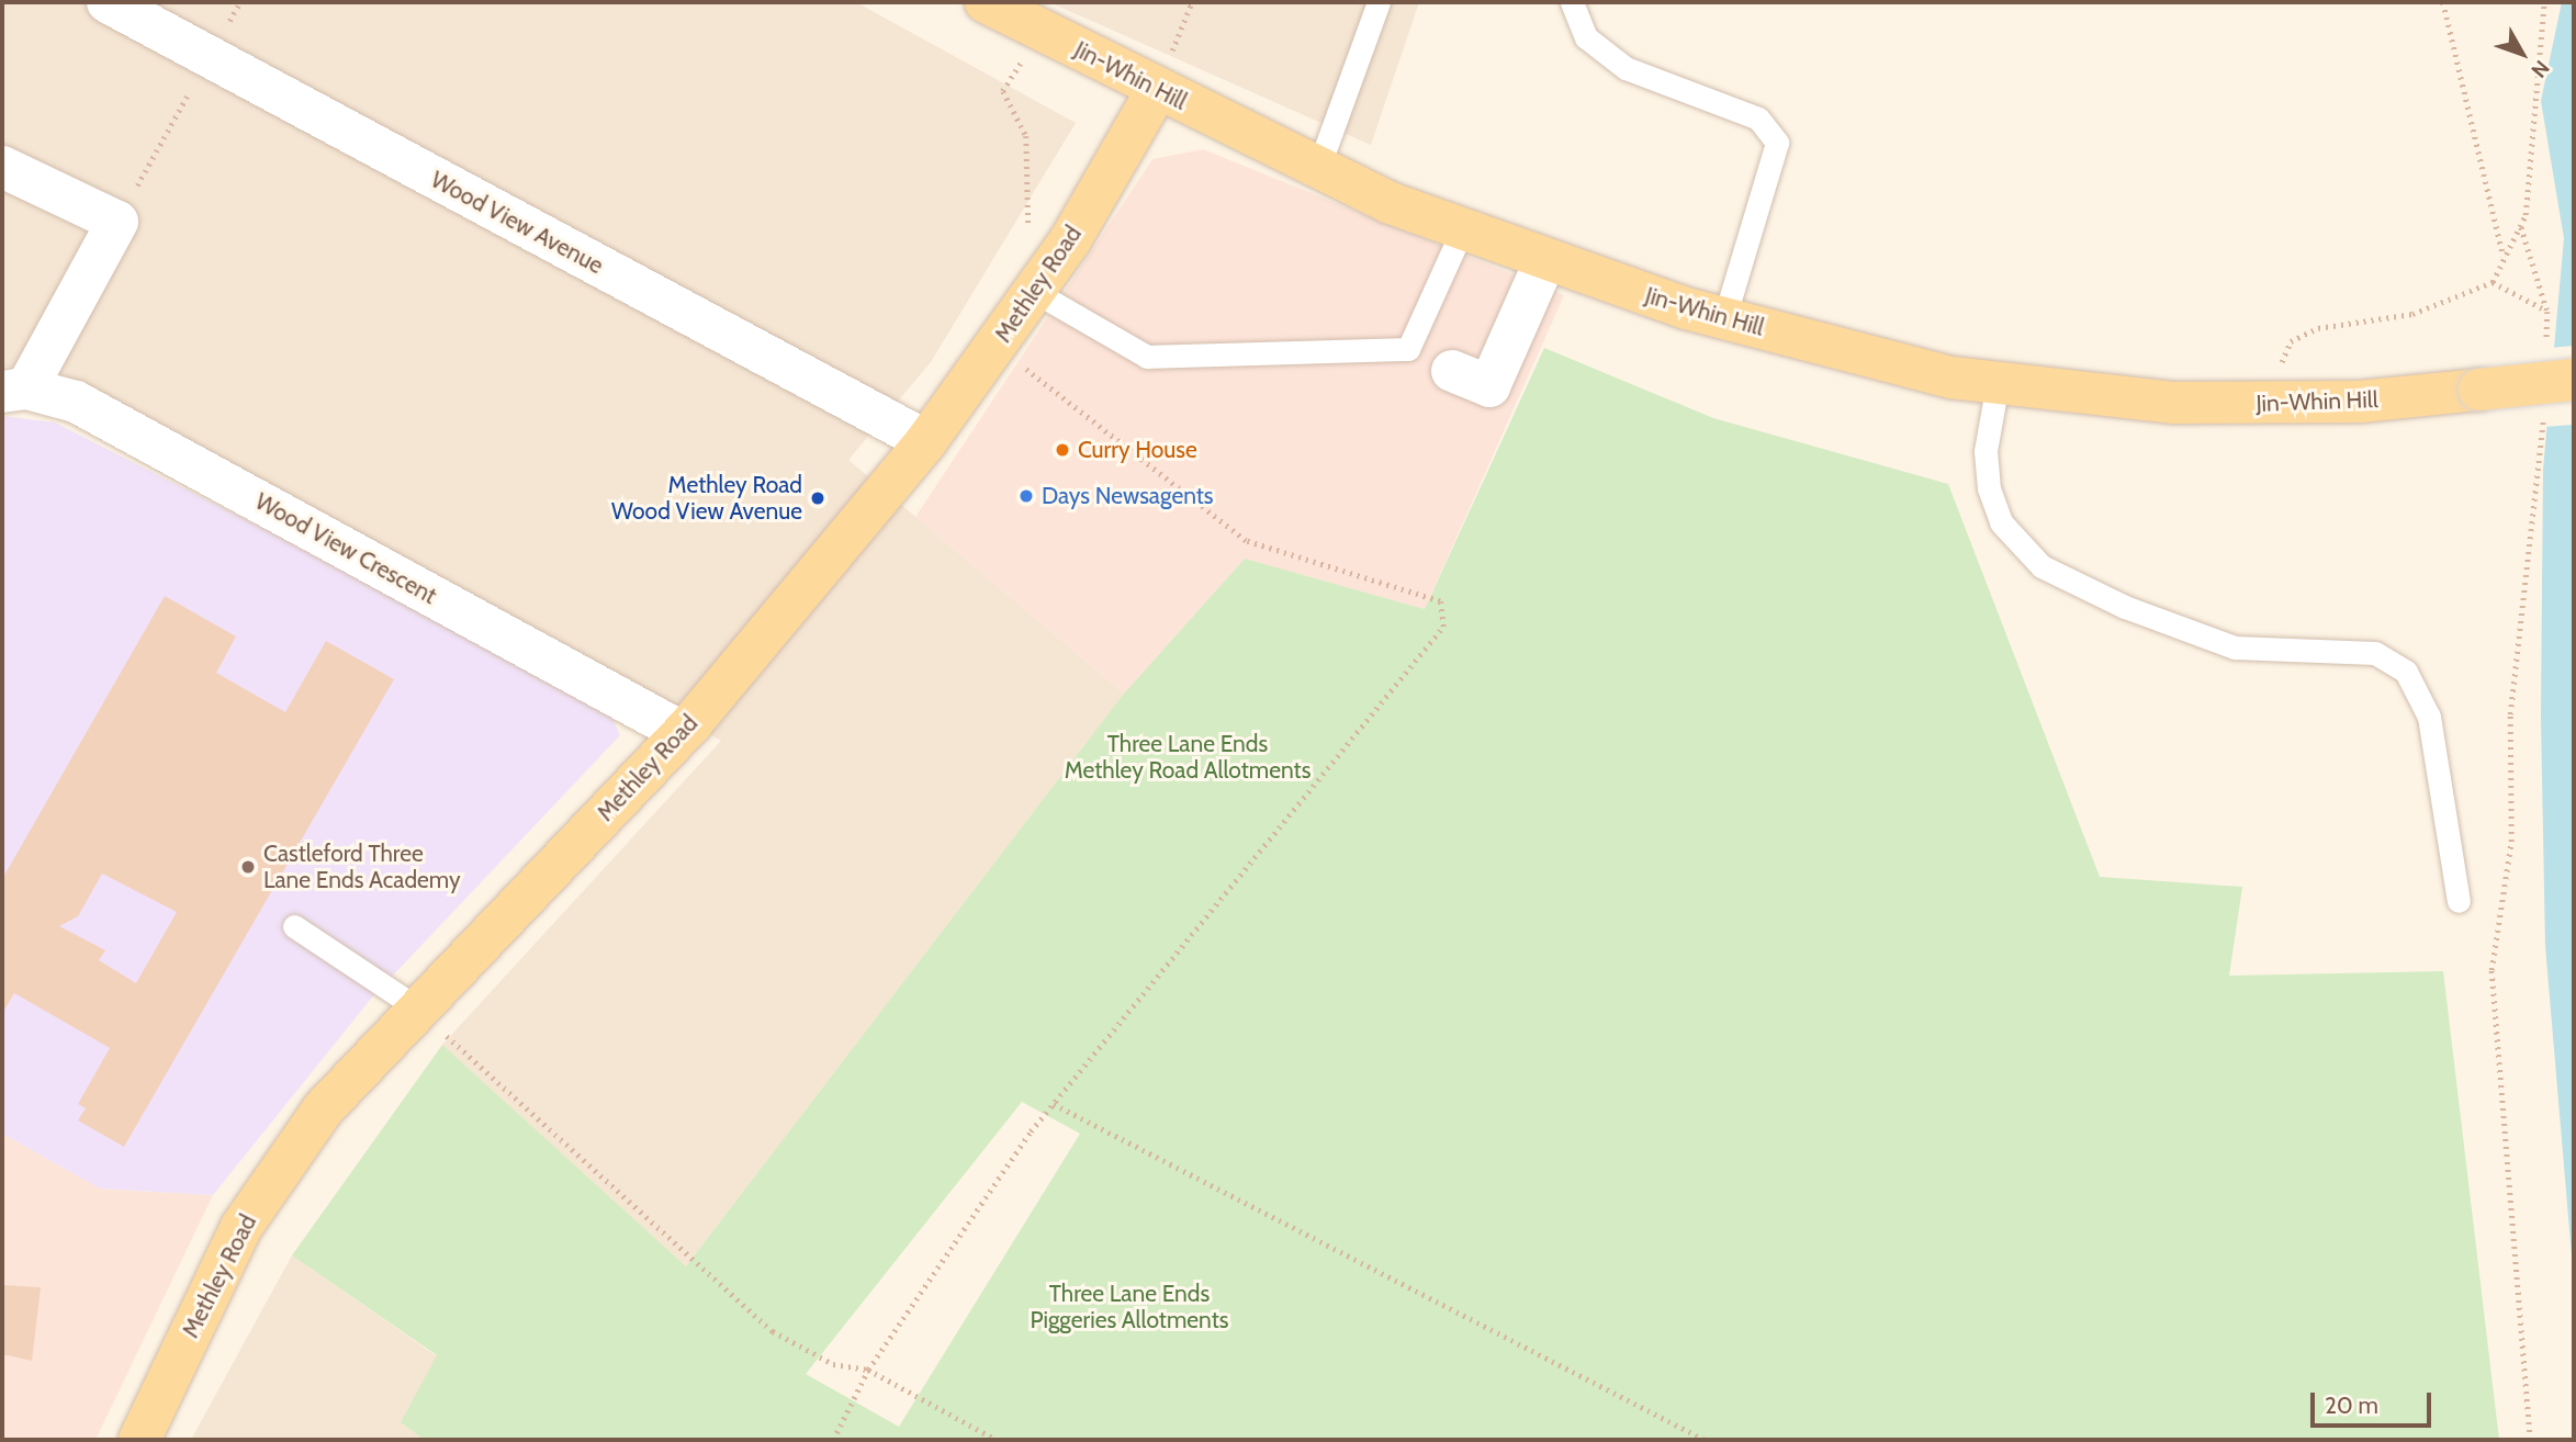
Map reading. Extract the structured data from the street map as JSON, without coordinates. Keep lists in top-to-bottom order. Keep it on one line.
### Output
{"streets":{"main road":["Jin-Whin Hill","Methley Road"],"street":["Wood View Avenue","Wood View Crescent"]},"crossings":[["Jin-Whin Hill","Methley Road"],["Wood View Avenue","Methley Road"],["Methley Road","Wood View Crescent"]],"parks":["Three Lane Ends Methley Road Allotments","Three Lane Ends Piggeries Allotments"],"places":["Curry House","Days Newsagents","Methley Road Wood View Avenue","Castleford Three Lane Ends Academy"],"scale_bar":"20 m","north":"bottom right"}
